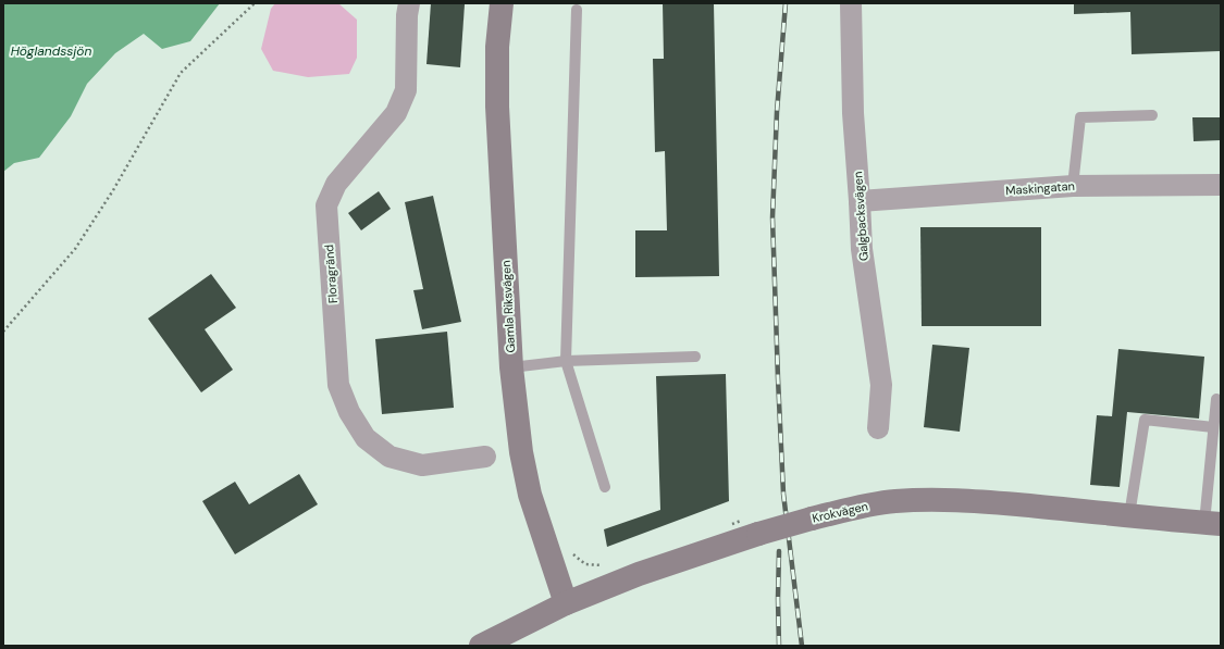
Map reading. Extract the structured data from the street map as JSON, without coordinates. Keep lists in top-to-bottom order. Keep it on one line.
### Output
{"streets":{"street":["Maskingatan","Galgbacksvägen","Floragränd","Gamla Riksvägen","Krokvägen"]},"crossings":[["Maskingatan","Galgbacksvägen"],["Gamla Riksvägen","Krokvägen"]],"water":["Höglandssjön"]}
